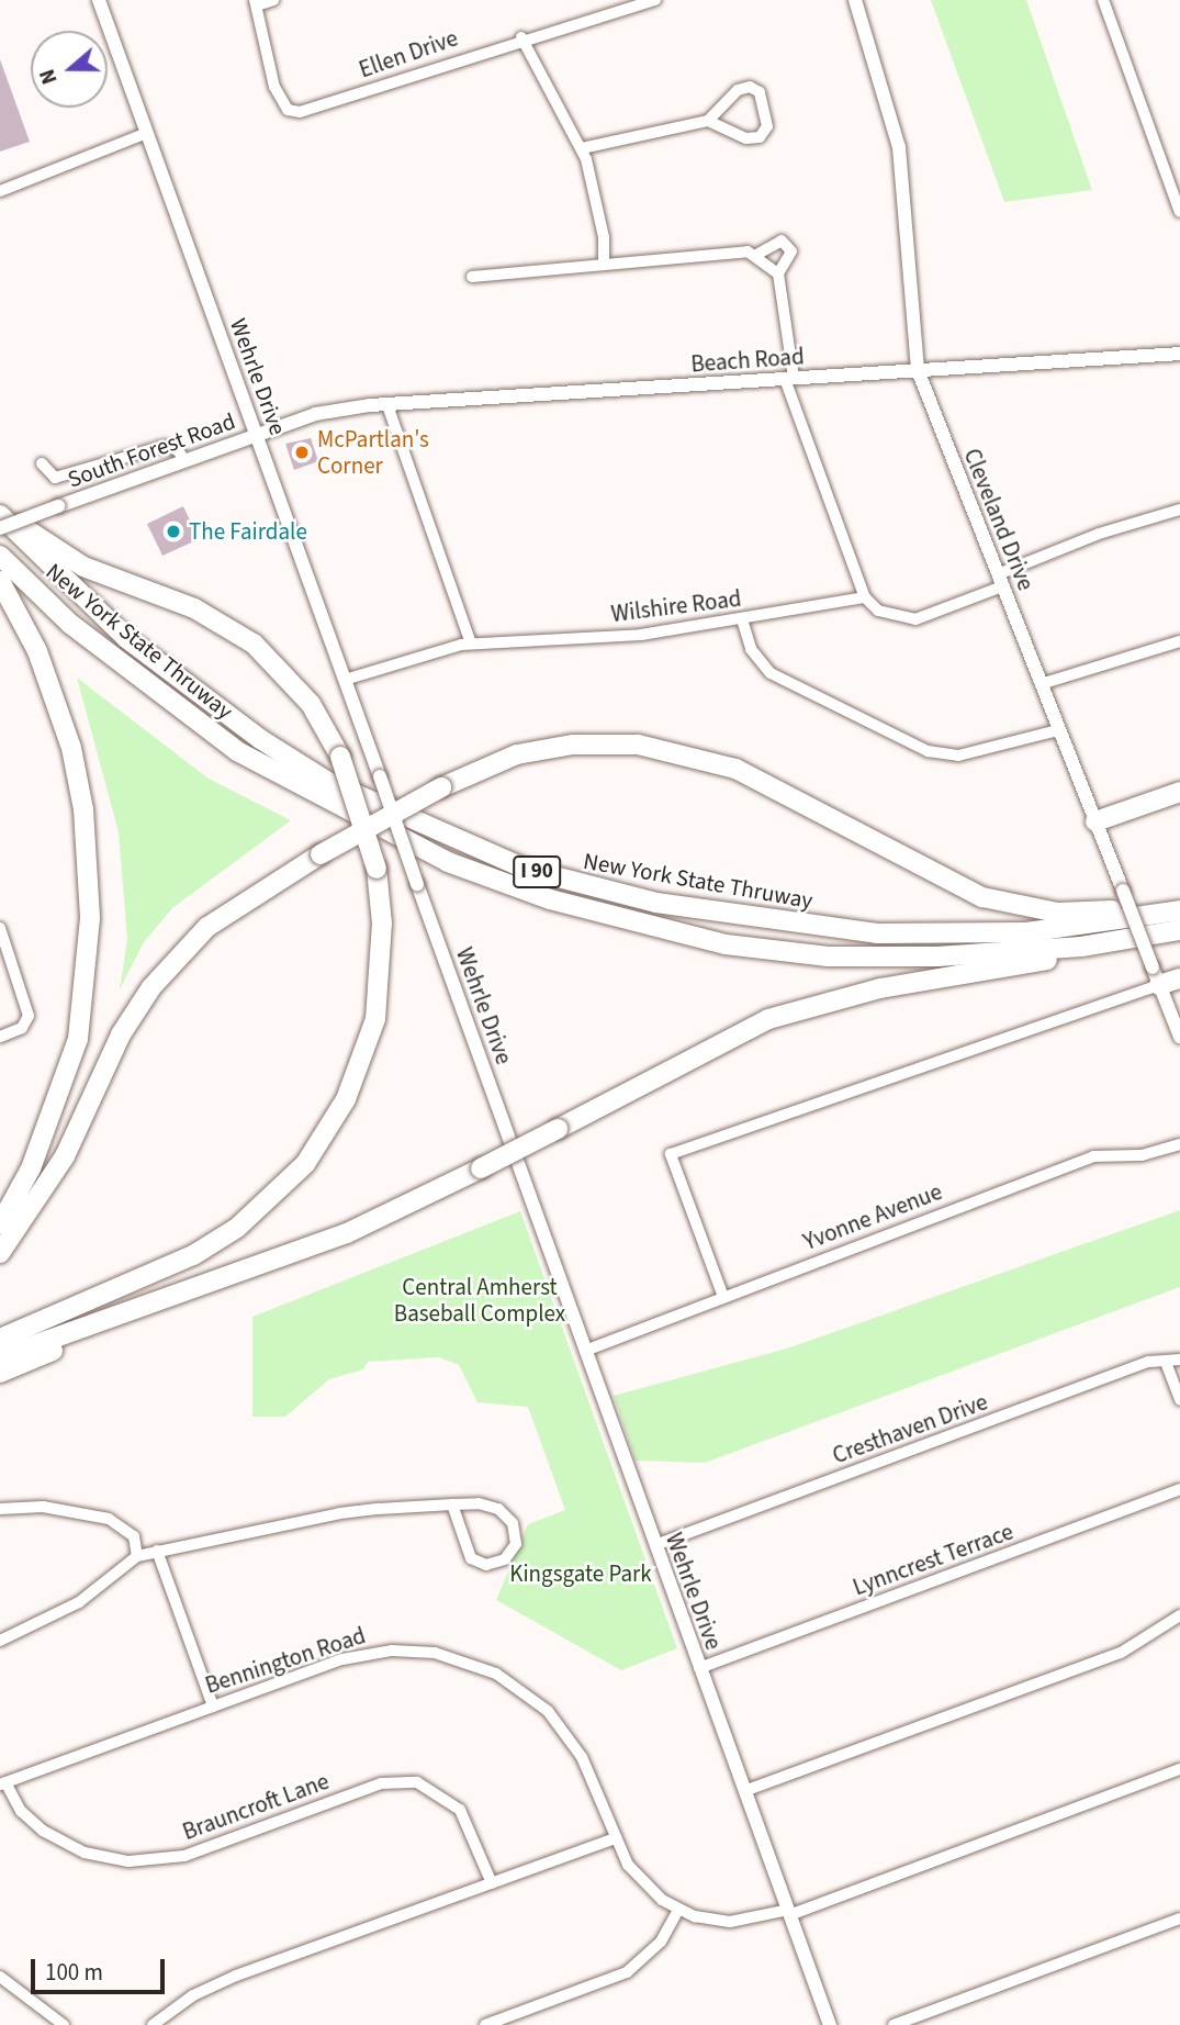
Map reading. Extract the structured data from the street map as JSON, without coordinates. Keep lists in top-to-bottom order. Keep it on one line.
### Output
{"streets":{"highway":["New York State Thruway","I 90"],"street":["Ellen Drive","Beach Road","Wehrle Drive","South Forest Road","Cleveland Drive","Wilshire Road","Yvonne Avenue","Cresthaven Drive","Lynncrest Terrace","Bennington Road","Brauncroft Lane"]},"crossings":[["Beach Road","South Forest Road"],["Beach Road","Cleveland Drive"],["Wehrle Drive","South Forest Road"],["Wehrle Drive","Wilshire Road"],["Wehrle Drive","Yvonne Avenue"],["Wehrle Drive","Cresthaven Drive"],["Wehrle Drive","Lynncrest Terrace"],["Wehrle Drive","Bennington Road"],["Bennington Road","Brauncroft Lane"]],"parks":["Central Amherst Baseball Complex","Kingsgate Park"],"places":["McPartlan's Corner","The Fairdale"],"scale_bar":"100 m","north":"left"}
